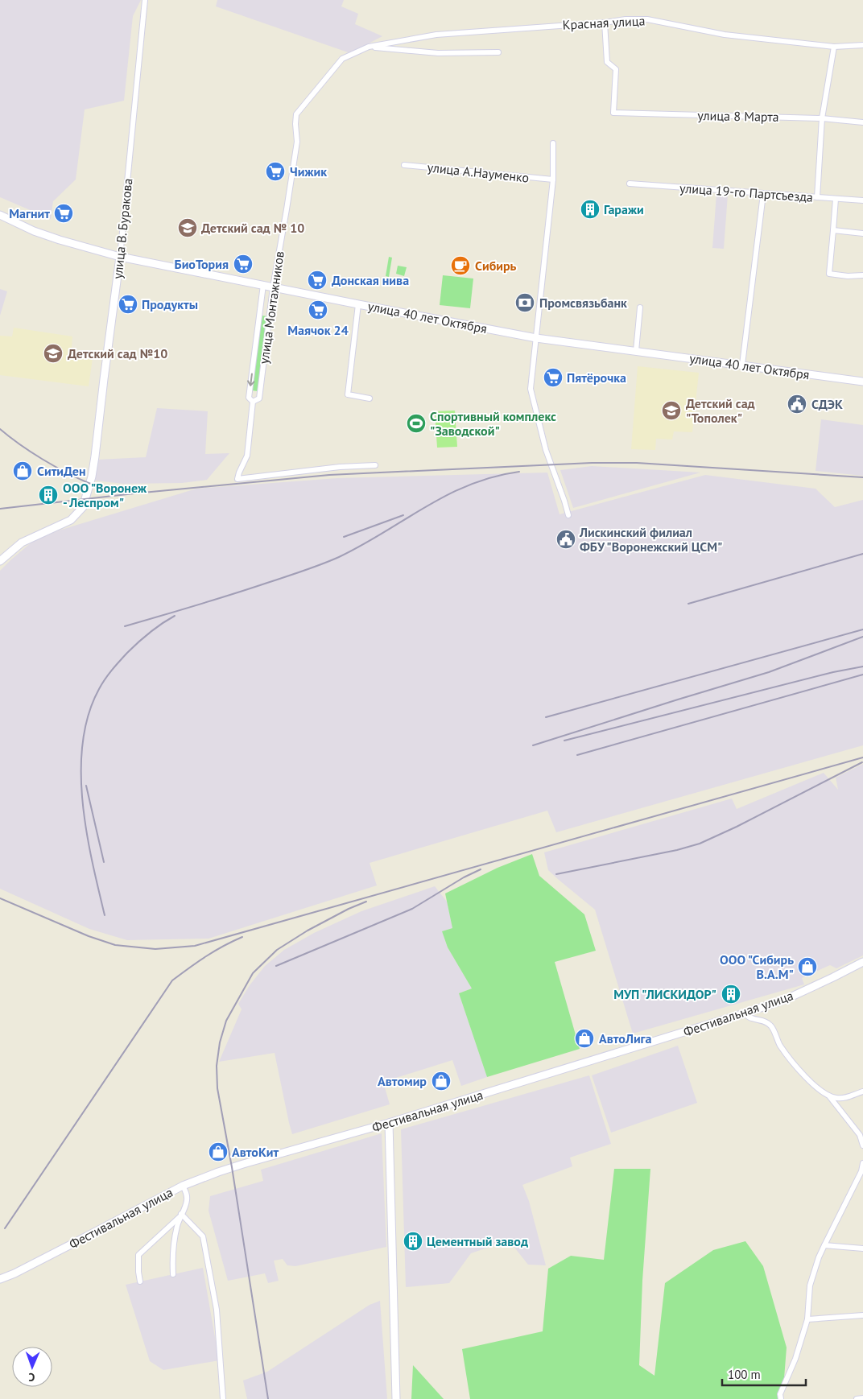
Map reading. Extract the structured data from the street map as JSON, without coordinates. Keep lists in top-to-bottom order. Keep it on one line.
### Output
{"streets":{"main road":["улица В. Буракова","улица 40 лет Октября","Фестивальная улица"],"street":["Красная улица","улица 8 Марта","улица А.Науменко","улица 19-го Партсъезда","улица Монтажников"]},"crossings":[["Красная улица","улица 8 Марта"],["Красная улица","улица Монтажников"],["улица В. Буракова","улица 40 лет Октября"],["улица Монтажников","улица 40 лет Октября"]],"places":{"supermarket":["Чижик","Магнит","БиоТория","Донская нива","Продукты","Маячок 24","Пятёрочка"],"building":["Гаражи","ООО \"Воронеж - Леспром\"","МУП \"ЛИСКИДОР\"","Цементный завод"],"school or university":["Детский сад № 10","Детский сад №10","Детский сад \"Тополек\""],"cafe":["Сибирь"],"bank":["Промсвязьбанк"],"public building":["СДЭК","Лискинский филиал ФБУ \"Воронежский ЦСМ\""],"sports":["Спортивный комплекс \"Заводской\""],"shop":["СитиДен","ООО \"Сибирь В.А.М\"","АвтоЛига","Автомир","АвтоКит"]},"scale_bar":"100 m","north":"bottom"}
